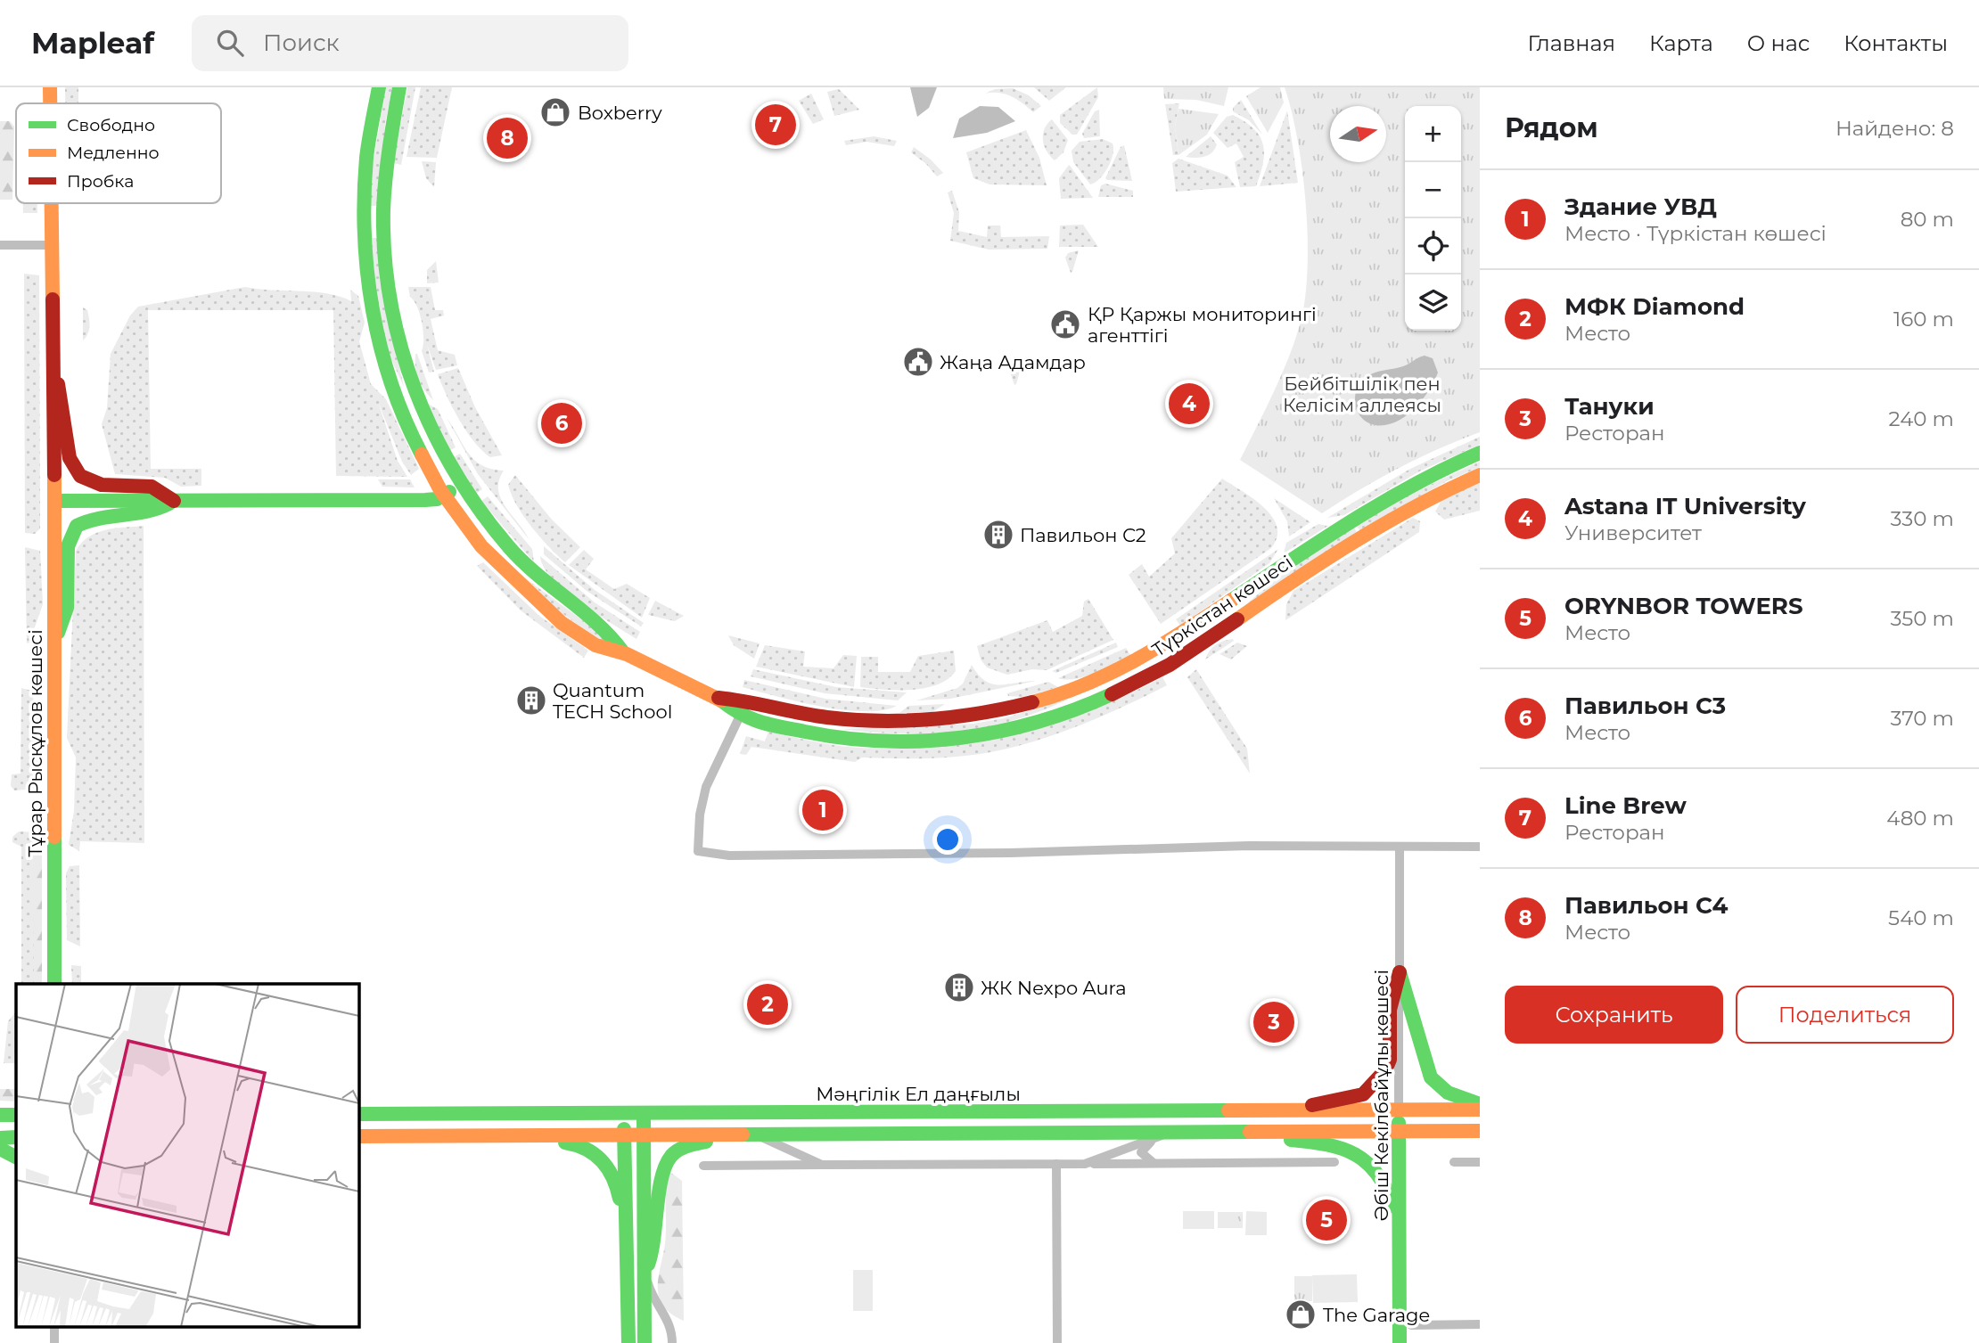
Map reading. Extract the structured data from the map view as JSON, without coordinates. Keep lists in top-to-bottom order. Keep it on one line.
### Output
{"streets":{"street":["Түркістан көшесі","Тұрар Рысқұлов көшесі","Мәңгілік Ел даңғылы","Әбіш Кекілбайұлы көшесі"]},"crossings":[["Мәңгілік Ел даңғылы","Әбіш Кекілбайұлы көшесі"]],"parks":["Бейбітшілік пен Келісім аллеясы"],"places":{"shop":["Boxberry","The Garage"],"public building":["ҚР Қаржы мониторингі агенттігі","Жаңа Адамдар"],"building":["Павильон С2","Quantum TECH School","ЖК Nexpo Aura"]},"legend":["Свободно","Медленно","Пробка"],"north":"right","page":{"header":"Mapleaf","search":"Поиск","nav":["Главная","Карта","О нас","Контакты"],"heading":["Рядом","Найдено: 8"],"pins":["7","8","4","6","1","2","3","5"],"map_buttons":["+","−"],"list":[{"mark":"1","name":"Здание УВД","note":"Место · Түркістан көшесі","value":"80 m"},{"mark":"2","name":"МФК Diamond","note":"Место","value":"160 m"},{"mark":"3","name":"Тануки","note":"Ресторан","value":"240 m"},{"mark":"4","name":"Astana IT University","note":"Университет","value":"330 m"},{"mark":"5","name":"ORYNBOR TOWERS","note":"Место","value":"350 m"},{"mark":"6","name":"Павильон С3","note":"Место","value":"370 m"},{"mark":"7","name":"Line Brew","note":"Ресторан","value":"480 m"},{"mark":"8","name":"Павильон С4","note":"Место","value":"540 m"}],"buttons":["Сохранить","Поделиться"]}}
